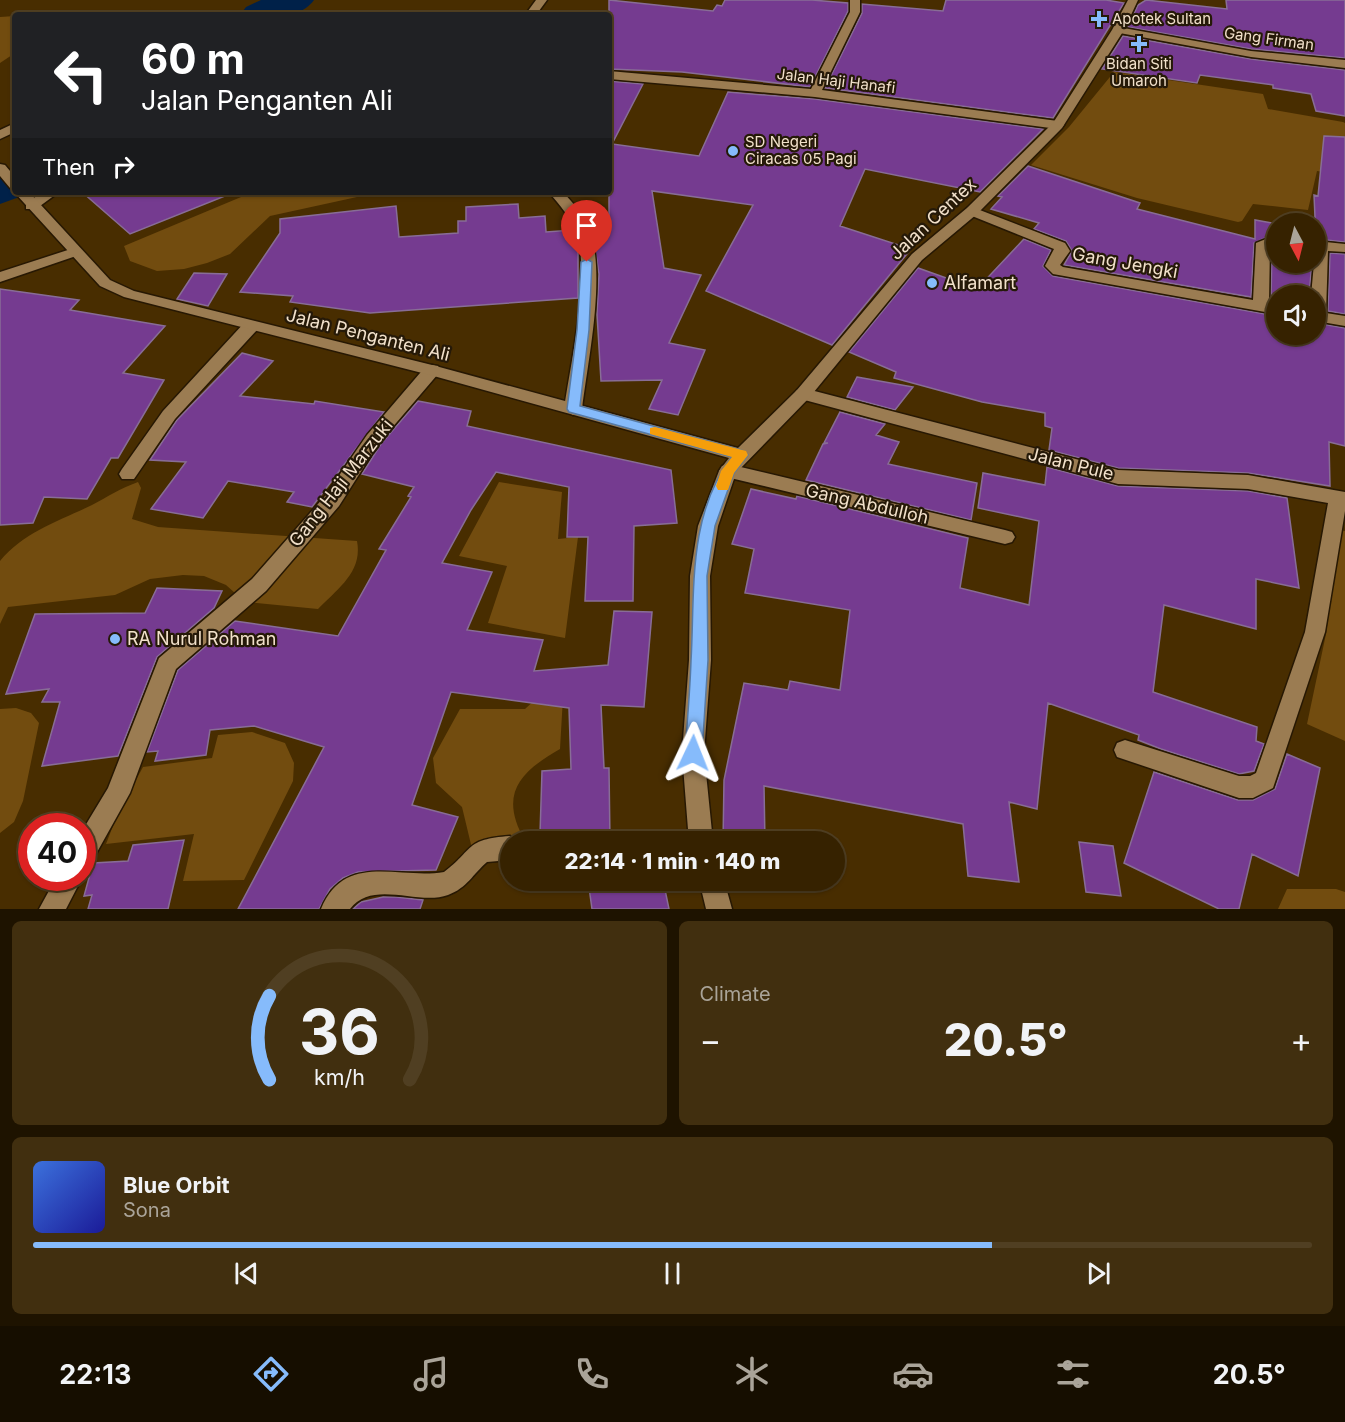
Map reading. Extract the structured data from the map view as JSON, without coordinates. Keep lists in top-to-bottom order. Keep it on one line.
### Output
{"streets":{"street":["Gang Firman","Jalan Haji Hanafi","Jalan Centex","Gang Jengki","Jalan Penganten Ali","Jalan Pule","Gang Haji Marzuki","Gang Abdulloh"]},"crossings":[["Gang Firman","Jalan Centex"],["Jalan Haji Hanafi","Jalan Centex"],["Jalan Centex","Gang Jengki"],["Jalan Centex","Jalan Penganten Ali"],["Jalan Centex","Jalan Pule"],["Jalan Centex","Gang Abdulloh"],["Jalan Penganten Ali","Gang Haji Marzuki"],["Jalan Penganten Ali","Gang Abdulloh"]],"places":{"health":["Apotek Sultan","Bidan Siti Umaroh"],"other":["SD Negeri Ciracas 05 Pagi","Alfamart","RA Nurul Rohman"]},"north":"bottom","page":{"turn":["60 m","Jalan Penganten Ali"],"then":"Then","limit":"40","trip":"22:14 · 1 min · 140 m","tile":"Climate","heat":["−","20.5°","+"],"song":["Blue Orbit","Sona"],"tabs":["22:13","20.5°"],"gauge":["36","km/h"]}}
